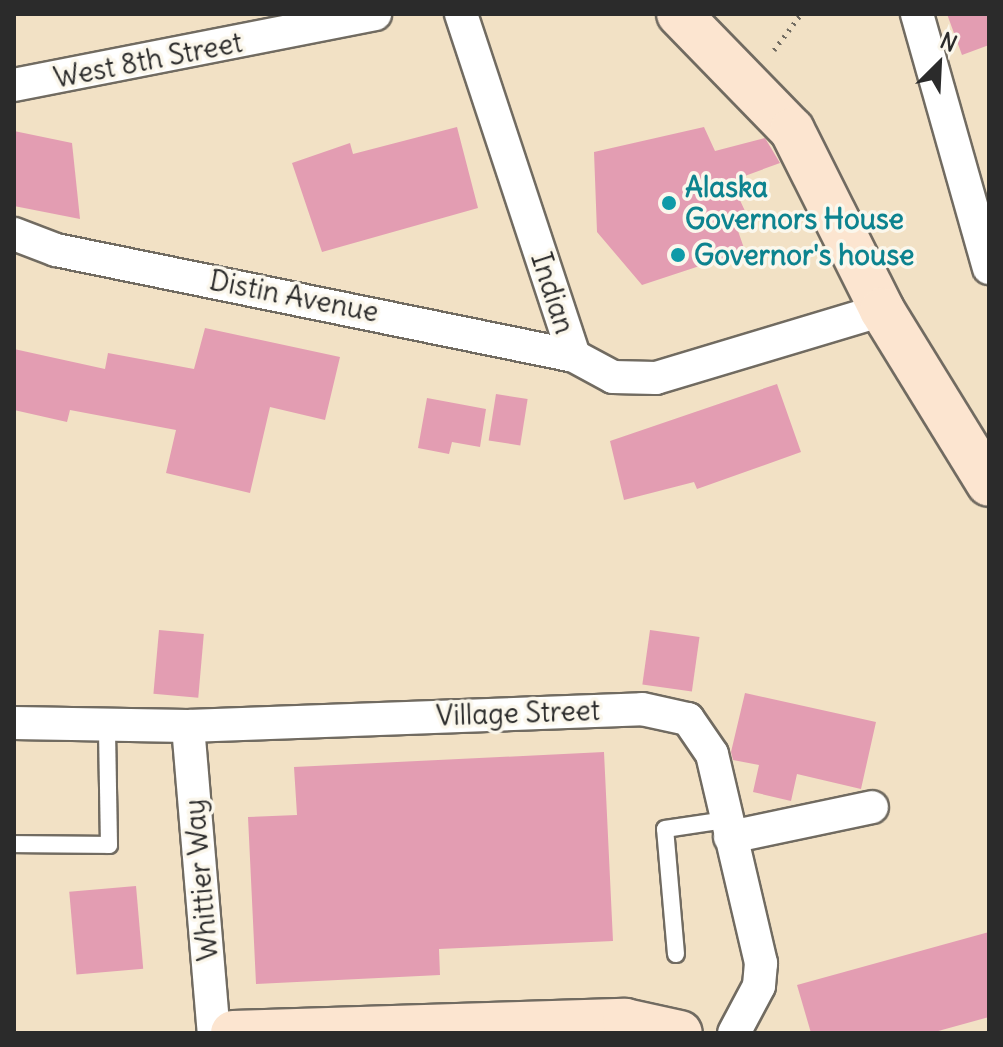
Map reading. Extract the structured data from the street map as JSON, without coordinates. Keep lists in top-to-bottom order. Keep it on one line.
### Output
{"streets":{"street":["West 8th Street","Indian","Distin Avenue","Village Street","Whittier Way"]},"crossings":[["Indian","Distin Avenue"],["Village Street","Whittier Way"]],"places":["Alaska Governors House","Governor's house"],"north":"top right"}
